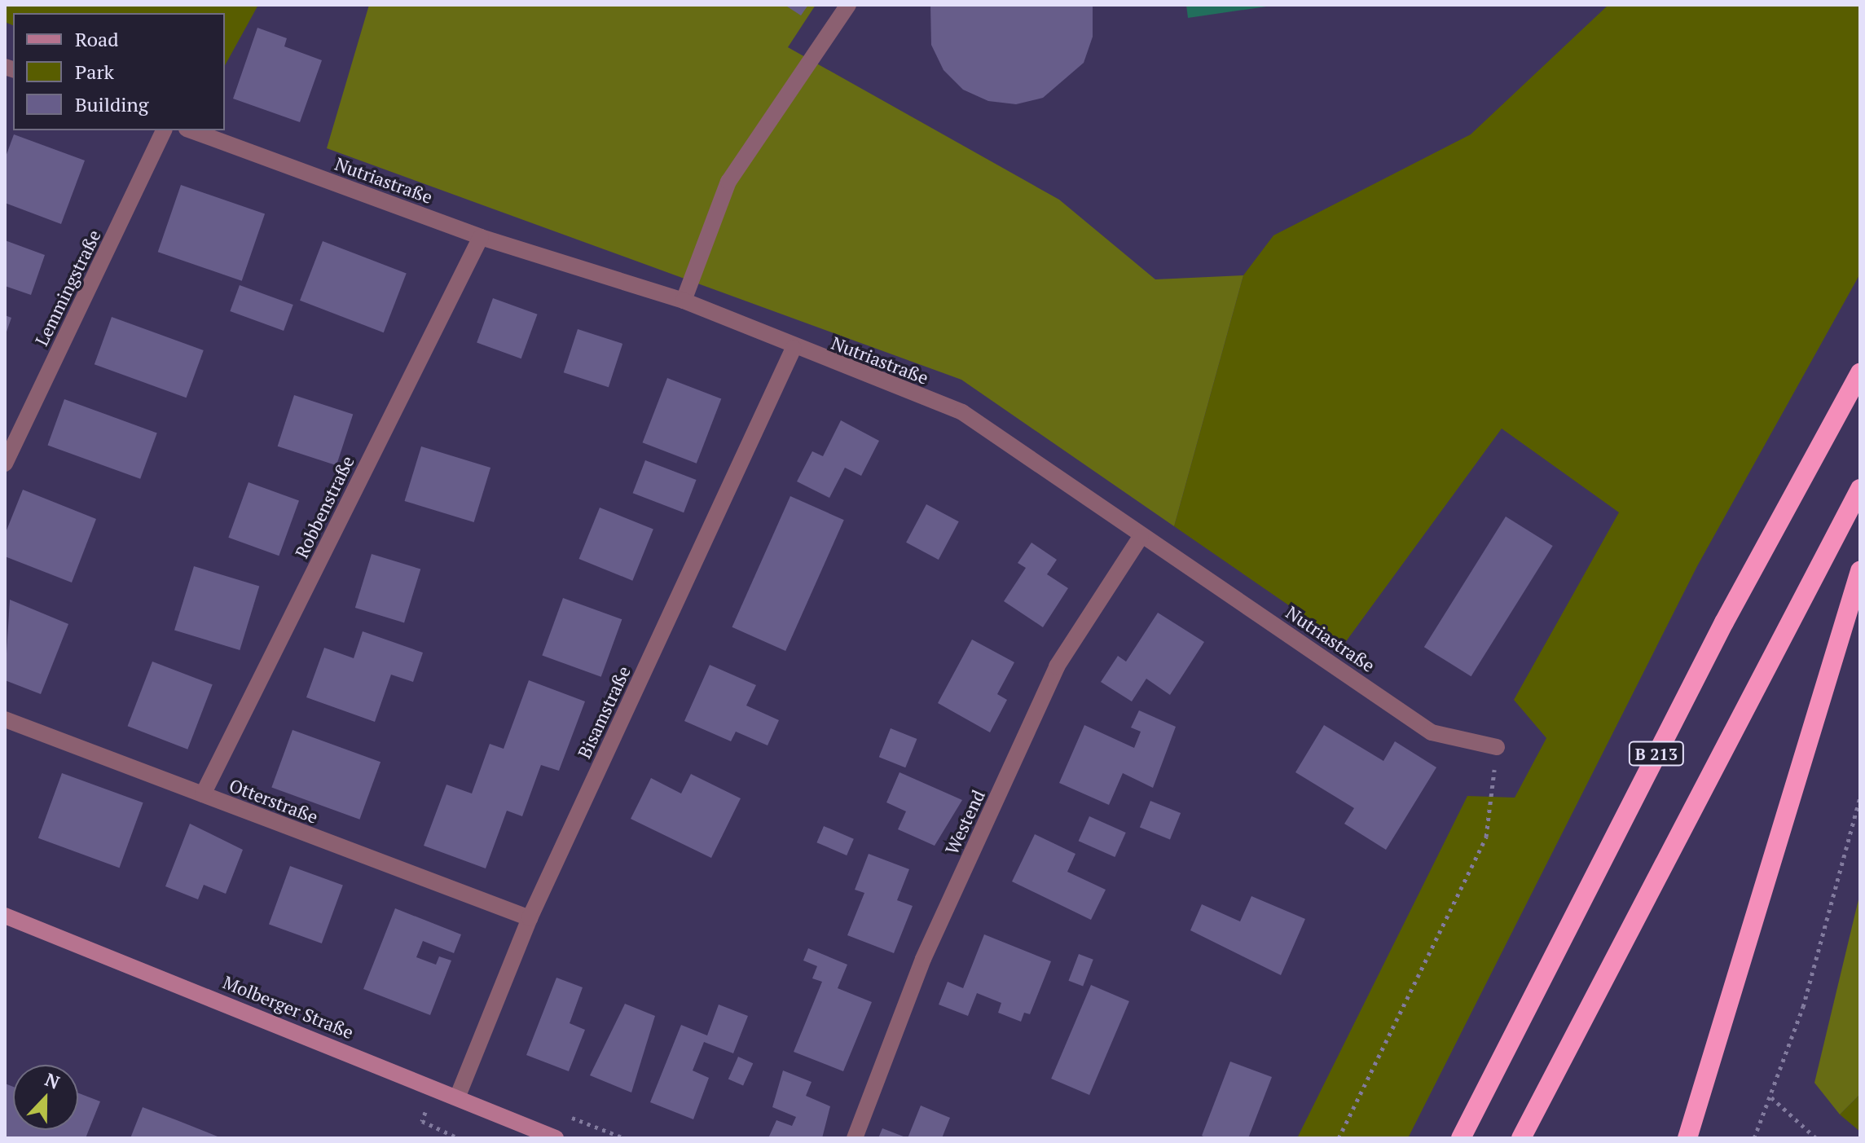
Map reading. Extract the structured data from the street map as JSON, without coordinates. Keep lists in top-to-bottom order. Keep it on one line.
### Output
{"streets":{"highway":["B 213"],"main road":["Molberger Straße"],"street":["Nutriastraße","Lemmingstraße","Robbenstraße","Bisamstraße","Otterstraße","Westend"]},"crossings":[["Nutriastraße","Robbenstraße"],["Nutriastraße","Bisamstraße"],["Nutriastraße","Westend"],["Robbenstraße","Otterstraße"],["Bisamstraße","Otterstraße"],["Bisamstraße","Molberger Straße"]],"legend":["Road","Park","Building"],"north":"top"}
